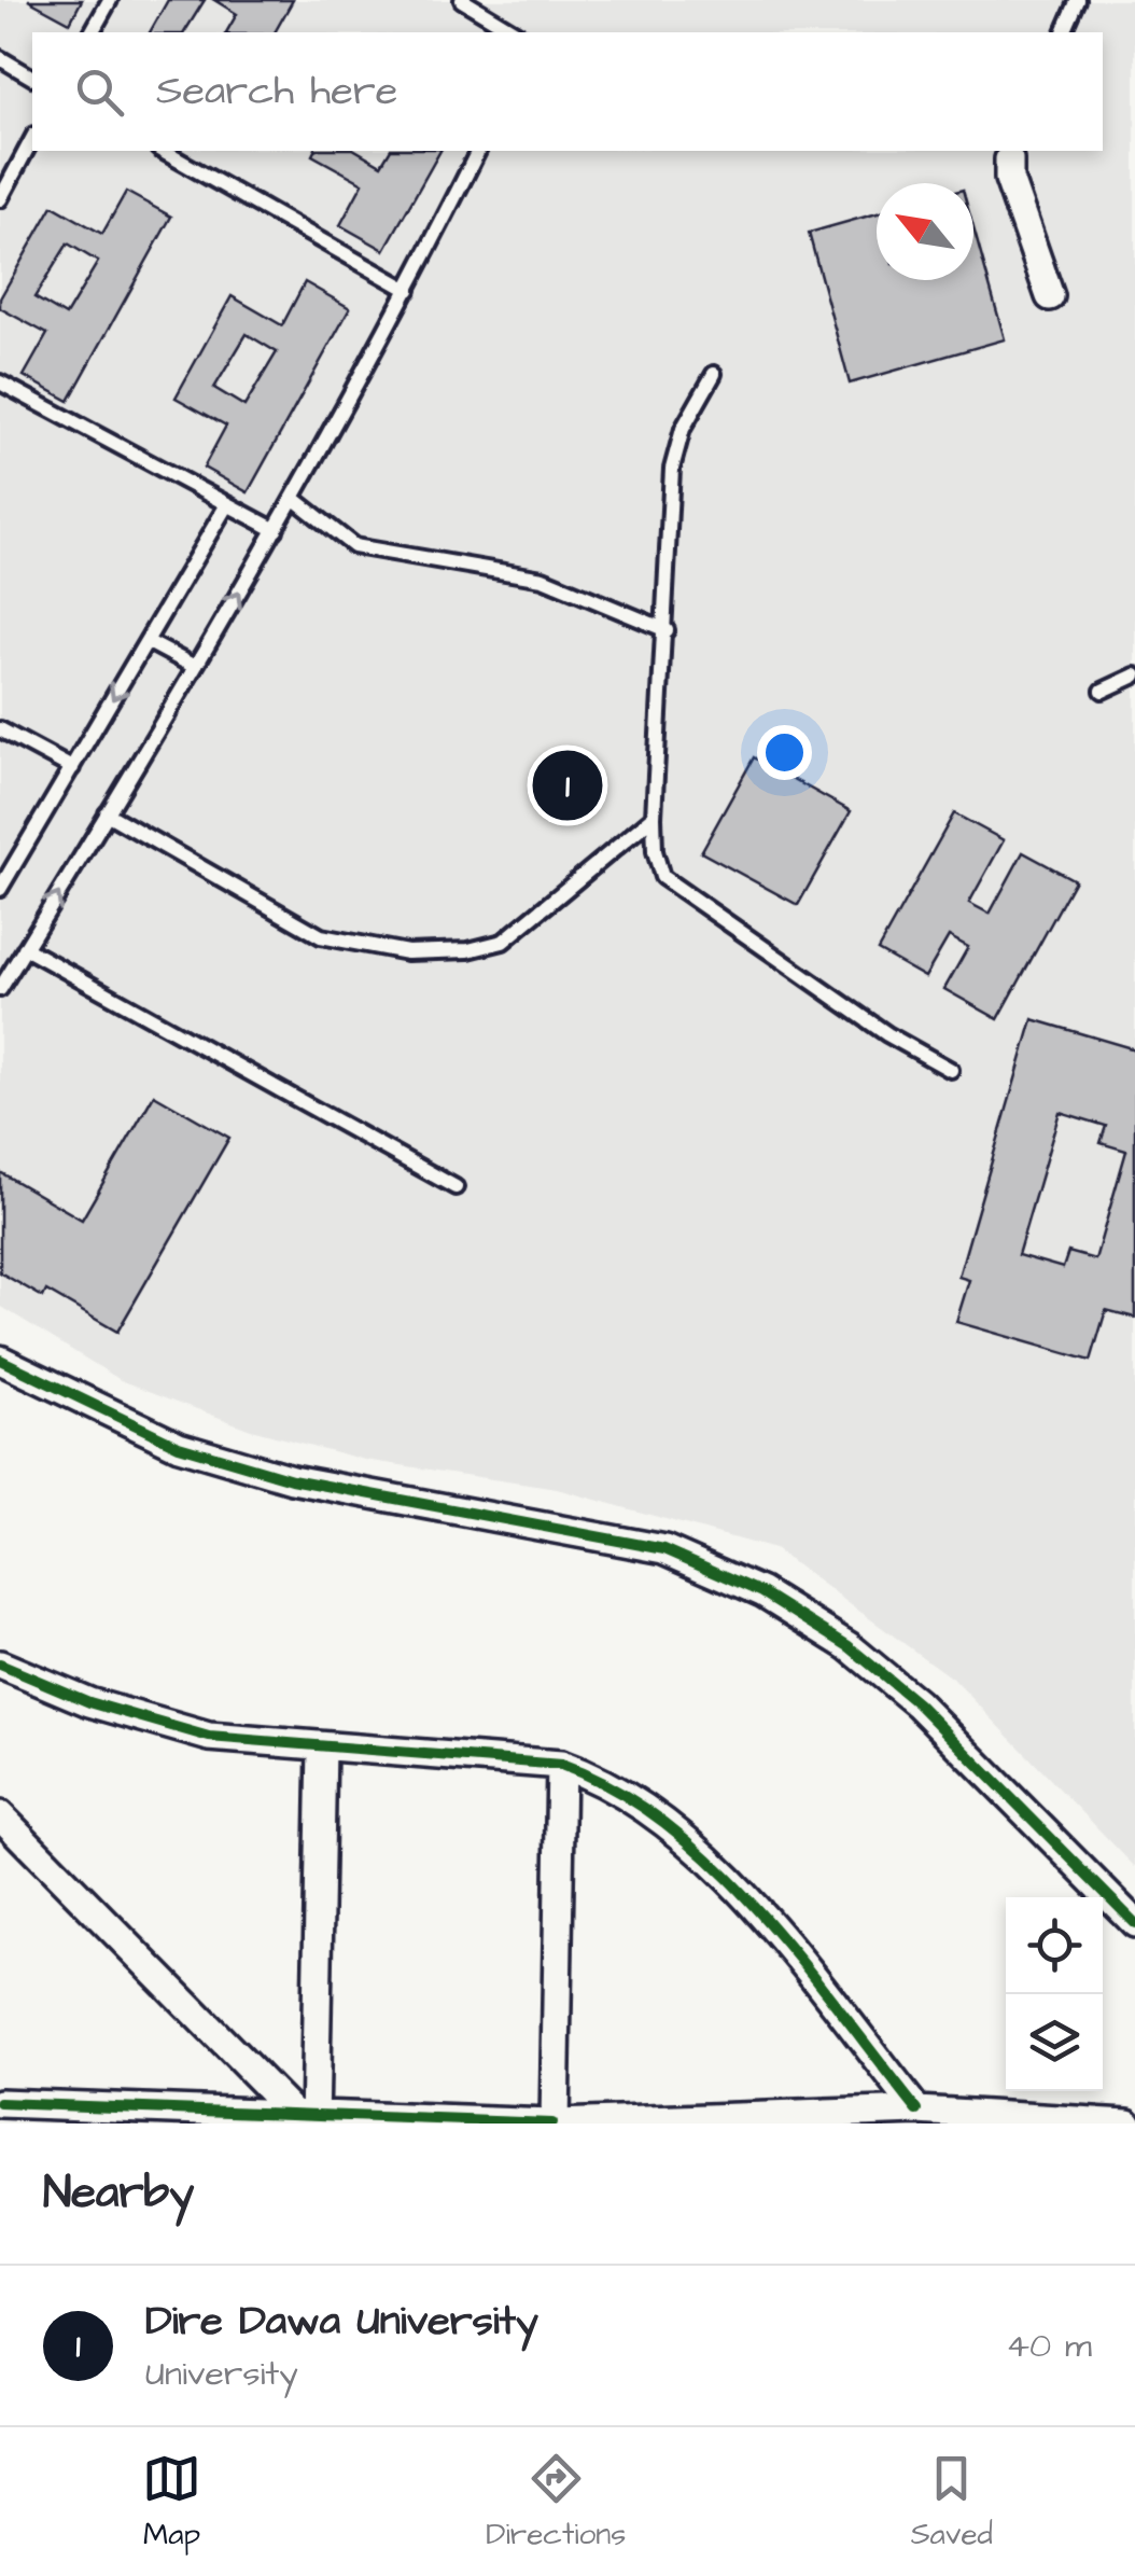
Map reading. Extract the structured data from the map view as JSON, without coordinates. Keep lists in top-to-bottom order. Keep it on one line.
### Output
{"north":"top left","page":{"search":"Search here","pins":"1","heading":"Nearby","list":[{"mark":"1","name":"Dire Dawa University","note":"University","value":"40 m"}],"nav":["Map","Directions","Saved"]}}
